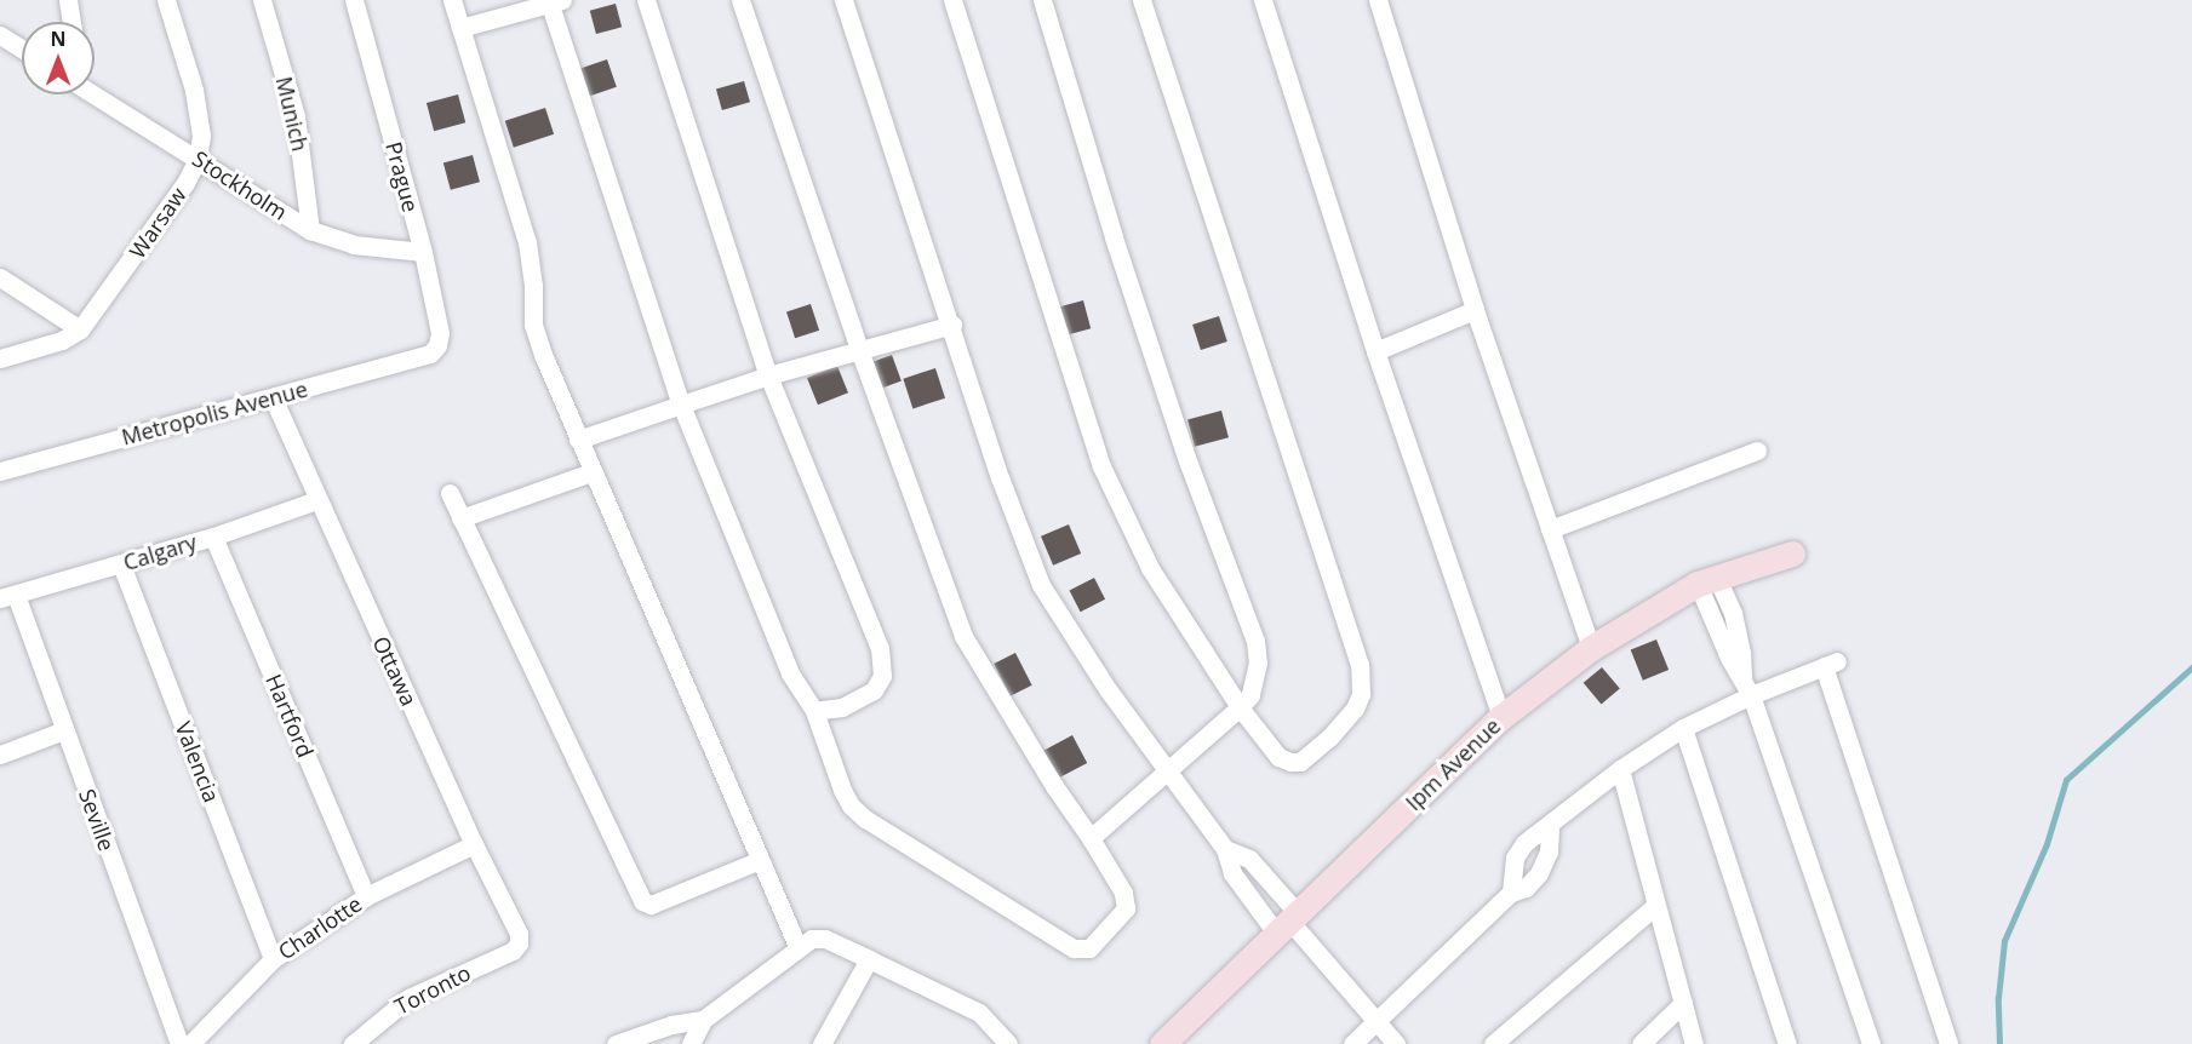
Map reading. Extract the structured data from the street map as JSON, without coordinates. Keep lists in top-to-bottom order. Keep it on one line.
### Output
{"streets":{"street":["Munich","Prague","Stockholm","Warsaw","Metropolis Avenue","Calgary","Ottawa","Hartford","Valencia","Ipm Avenue","Seville","Charlotte","Toronto"]},"crossings":[["Munich","Stockholm"],["Prague","Stockholm"],["Prague","Metropolis Avenue"],["Stockholm","Warsaw"],["Metropolis Avenue","Ottawa"],["Calgary","Ottawa"],["Calgary","Hartford"],["Calgary","Valencia"],["Calgary","Seville"],["Ottawa","Charlotte"],["Ottawa","Toronto"],["Hartford","Charlotte"],["Valencia","Charlotte"]],"north":"top"}
